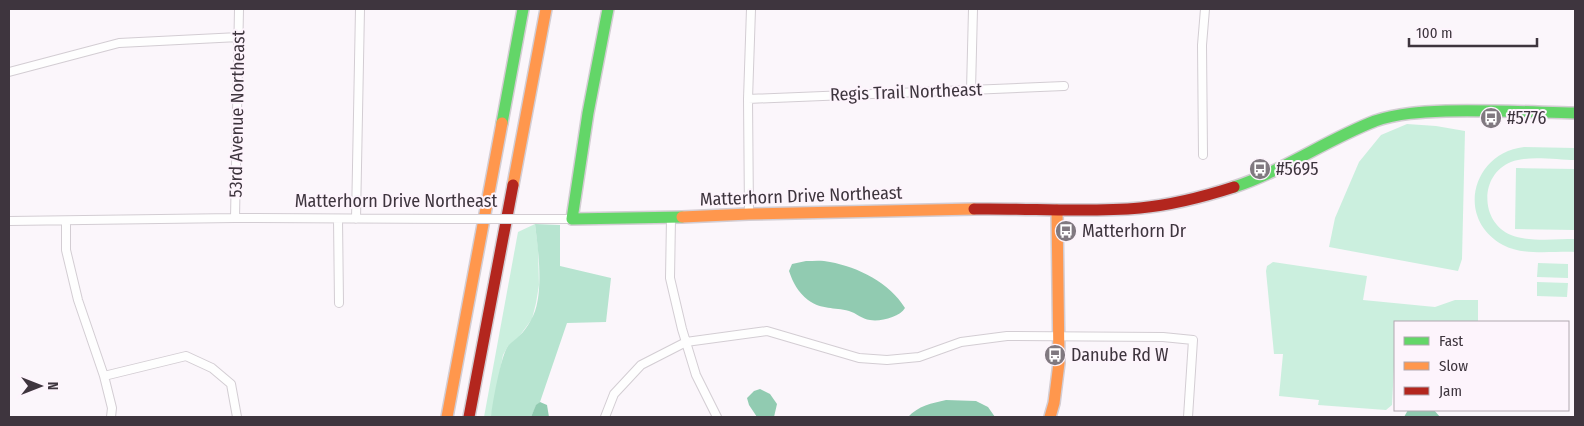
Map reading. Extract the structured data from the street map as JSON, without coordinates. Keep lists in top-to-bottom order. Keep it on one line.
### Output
{"streets":{"main road":["Matterhorn Drive Northeast"],"street":["Regis Trail Northeast","53rd Avenue Northeast"]},"crossings":[["53rd Avenue Northeast","Matterhorn Drive Northeast"]],"places":{"bus stop":["#5776","#5695","Matterhorn Dr","Danube Rd W"]},"legend":["Fast","Slow","Jam"],"scale_bar":"100 m","north":"right"}
